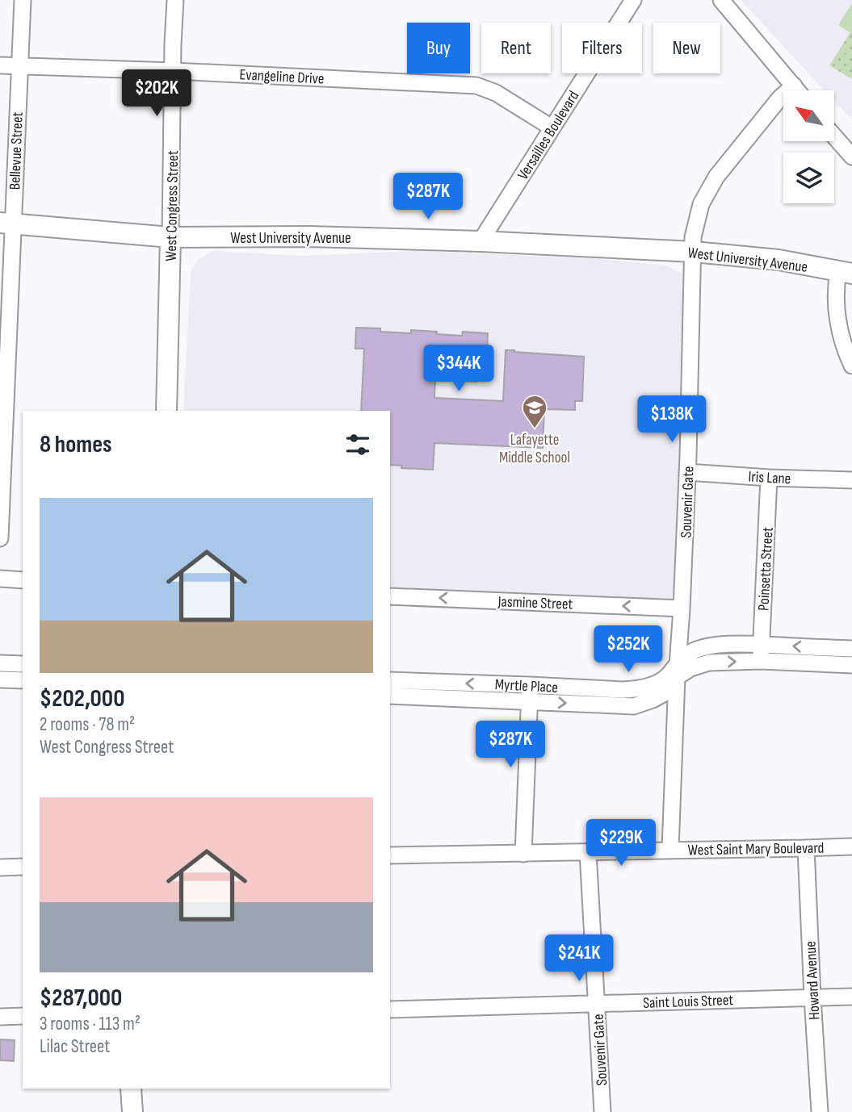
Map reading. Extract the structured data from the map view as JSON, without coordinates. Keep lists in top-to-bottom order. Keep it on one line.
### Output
{"streets":{"main road":["West Congress Street","West University Avenue"],"street":["Evangeline Drive","Versailles Boulevard","Bellevue Street","Iris Lane","Souvenir Gate","Poinsetta Street","Jasmine Street","Myrtle Place","West Saint Mary Boulevard","Howard Avenue","Saint Louis Street"]},"crossings":[["Evangeline Drive","Versailles Boulevard"],["Evangeline Drive","Bellevue Street"],["Evangeline Drive","West Congress Street"],["Versailles Boulevard","West University Avenue"],["Bellevue Street","West University Avenue"],["West Congress Street","West University Avenue"],["West University Avenue","Souvenir Gate"],["Iris Lane","Souvenir Gate"],["Iris Lane","Poinsetta Street"],["Souvenir Gate","Jasmine Street"],["Souvenir Gate","Myrtle Place"],["Souvenir Gate","West Saint Mary Boulevard"],["Souvenir Gate","Saint Louis Street"],["Poinsetta Street","Myrtle Place"],["West Saint Mary Boulevard","Howard Avenue"],["Howard Avenue","Saint Louis Street"]],"one_way":["Jasmine Street"],"places":{"school or university":["Lafayette Middle School"]},"north":"top left","page":{"chip":["Buy","Rent","Filters","New"],"price":["$202K","$287K","$344K","$138K","$252K","$287K","$229K","$241K"],"heading":"8 homes","list":[{"name":"$202,000","note":"2 rooms · 78 m² · West Congress Street"},{"name":"$287,000","note":"3 rooms · 113 m² · Lilac Street"}]}}
